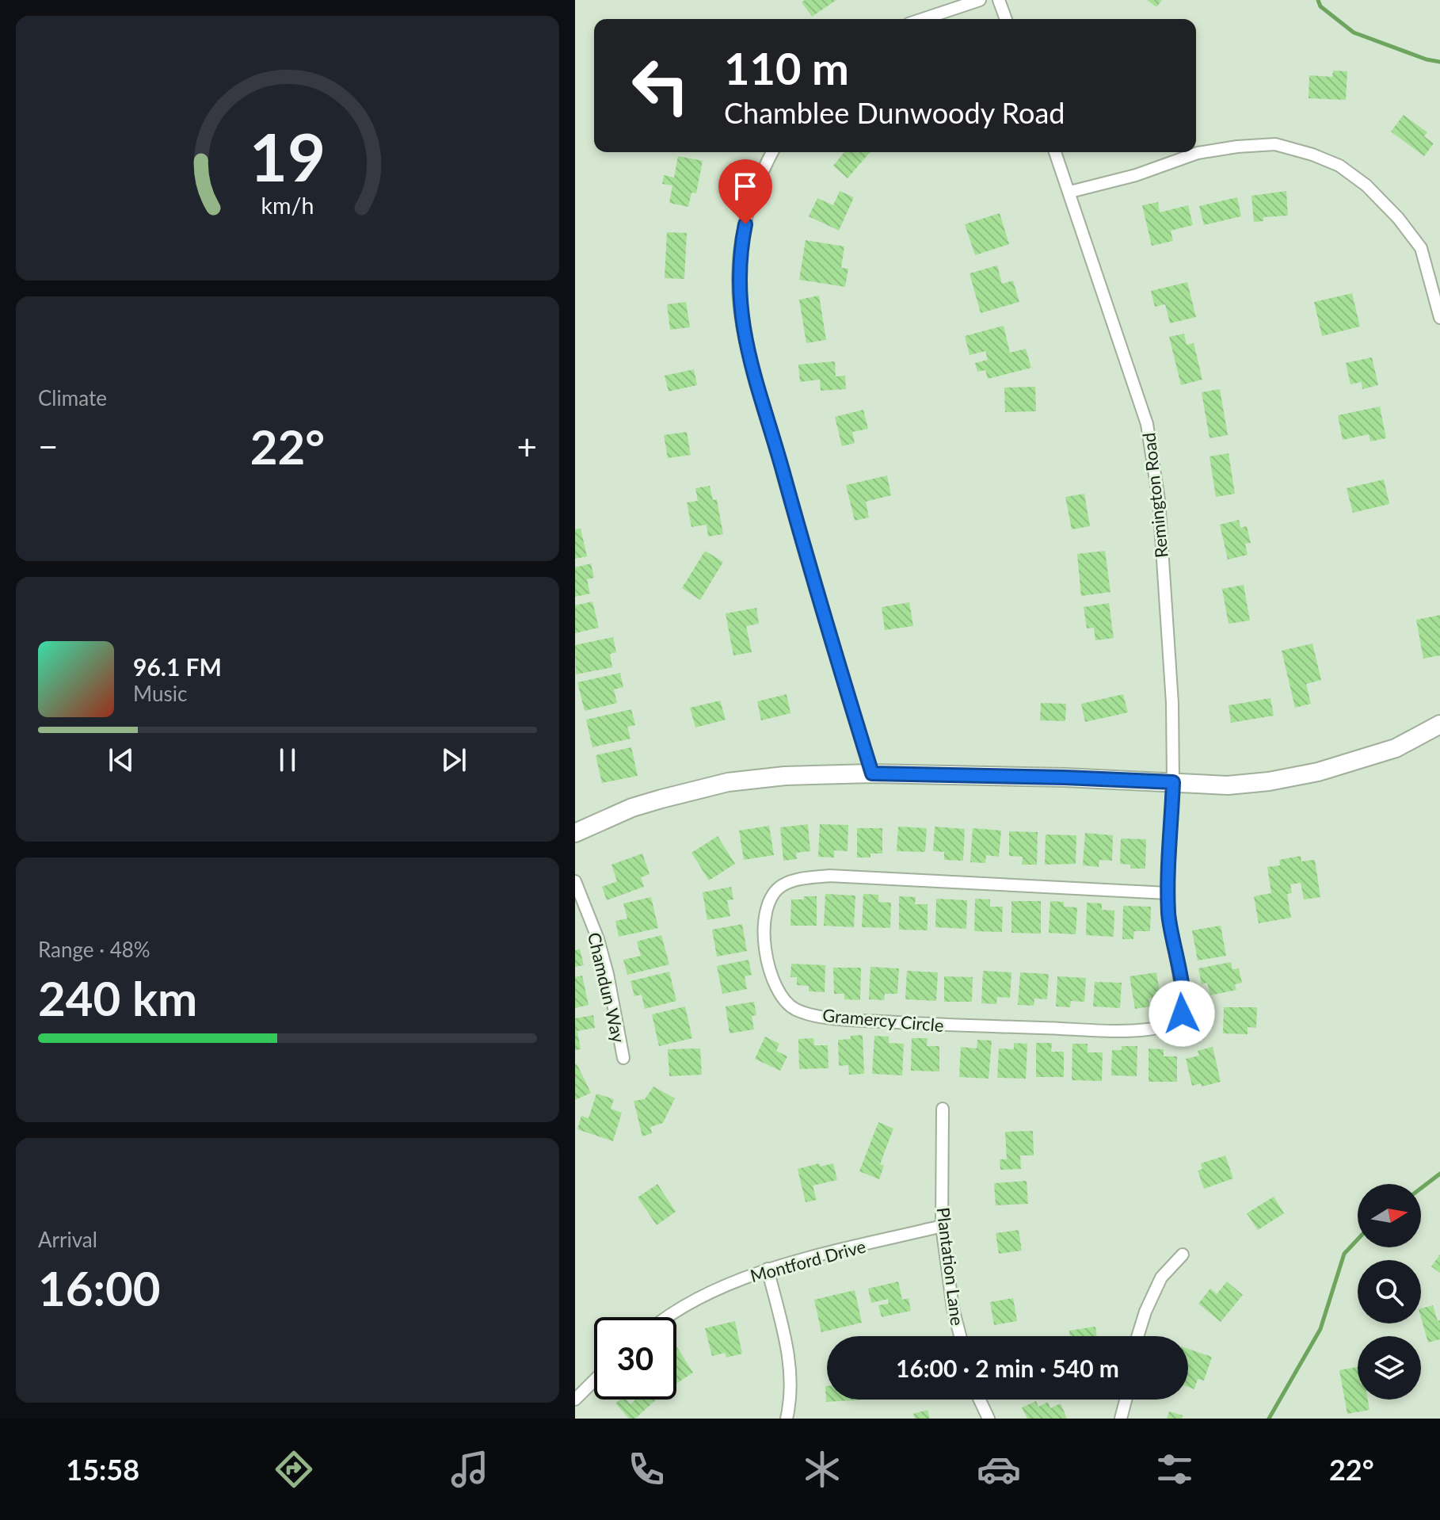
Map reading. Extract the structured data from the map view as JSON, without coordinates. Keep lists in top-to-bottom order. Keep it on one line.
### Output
{"streets":{"street":["Remington Road","Chamdun Way","Gramercy Circle","Montford Drive","Plantation Lane"]},"crossings":[["Remington Road","Gramercy Circle"],["Montford Drive","Plantation Lane"]],"north":"right","page":{"turn":["110 m","Chamblee Dunwoody Road"],"tile":["Climate",["Range · 48%","240 km"],["Arrival","16:00"]],"heat":["−","22°","+"],"song":["96.1 FM","Music"],"limit":"30","trip":"16:00 · 2 min · 540 m","tabs":["15:58","22°"],"gauge":["19","km/h"]}}
